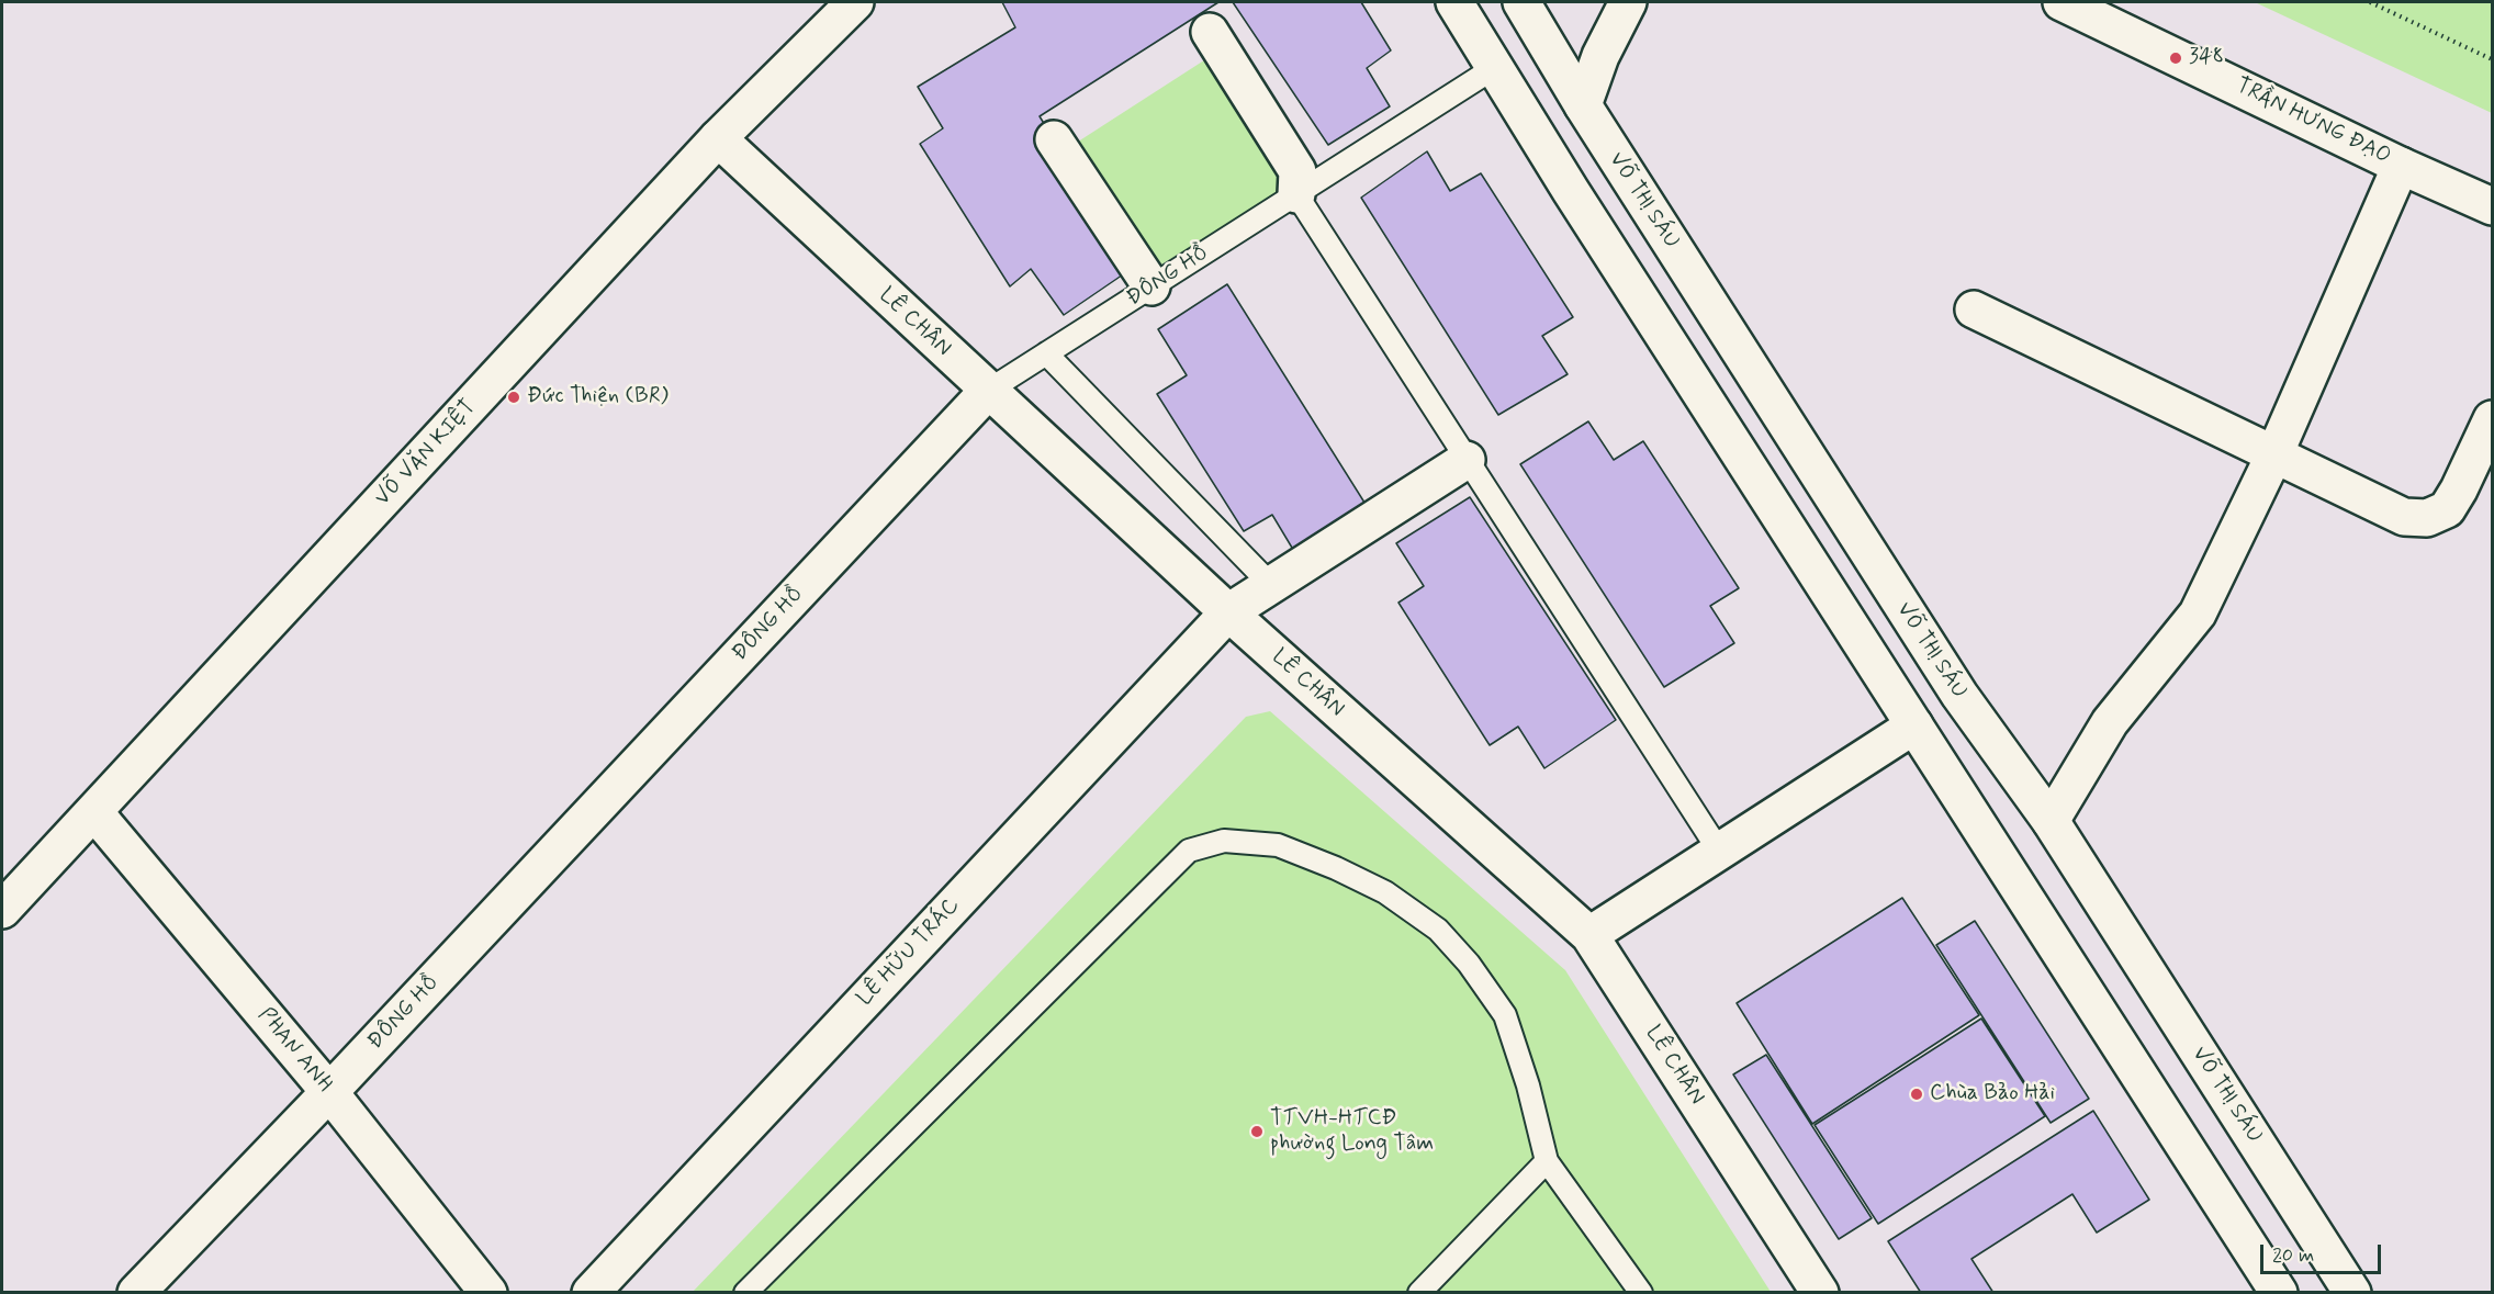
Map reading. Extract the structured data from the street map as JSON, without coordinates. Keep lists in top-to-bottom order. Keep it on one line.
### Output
{"streets":{"street":["TRẦN HƯNG ĐẠO","VÕ THỊ SÁU","ĐÔNG HỒ","LÊ CHÂN","VÕ VĂN KIỆT","LÊ HỮU TRÁC","PHAN ANH"]},"crossings":[["ĐÔNG HỒ","LÊ CHÂN"],["ĐÔNG HỒ","PHAN ANH"],["LÊ CHÂN","VÕ VĂN KIỆT"],["LÊ CHÂN","LÊ HỮU TRÁC"],["VÕ VĂN KIỆT","PHAN ANH"]],"places":["348","Đức Thiện (BR)","Chùa Bảo Hải","TTVH-HTCĐ phường Long Tâm"],"scale_bar":"20 m"}
